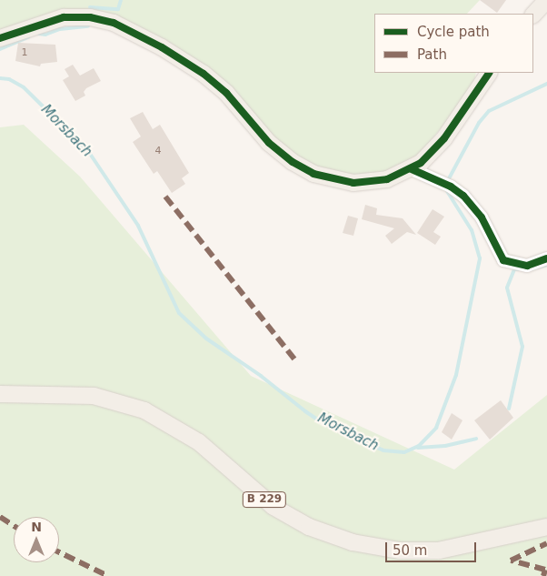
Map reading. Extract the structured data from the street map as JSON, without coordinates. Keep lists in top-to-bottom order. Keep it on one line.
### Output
{"streets":{"main road":["B 229"]},"water":["Morsbach"],"house_numbers":["1","4"],"legend":["Cycle path","Path"],"scale_bar":"50 m","north":"top"}
